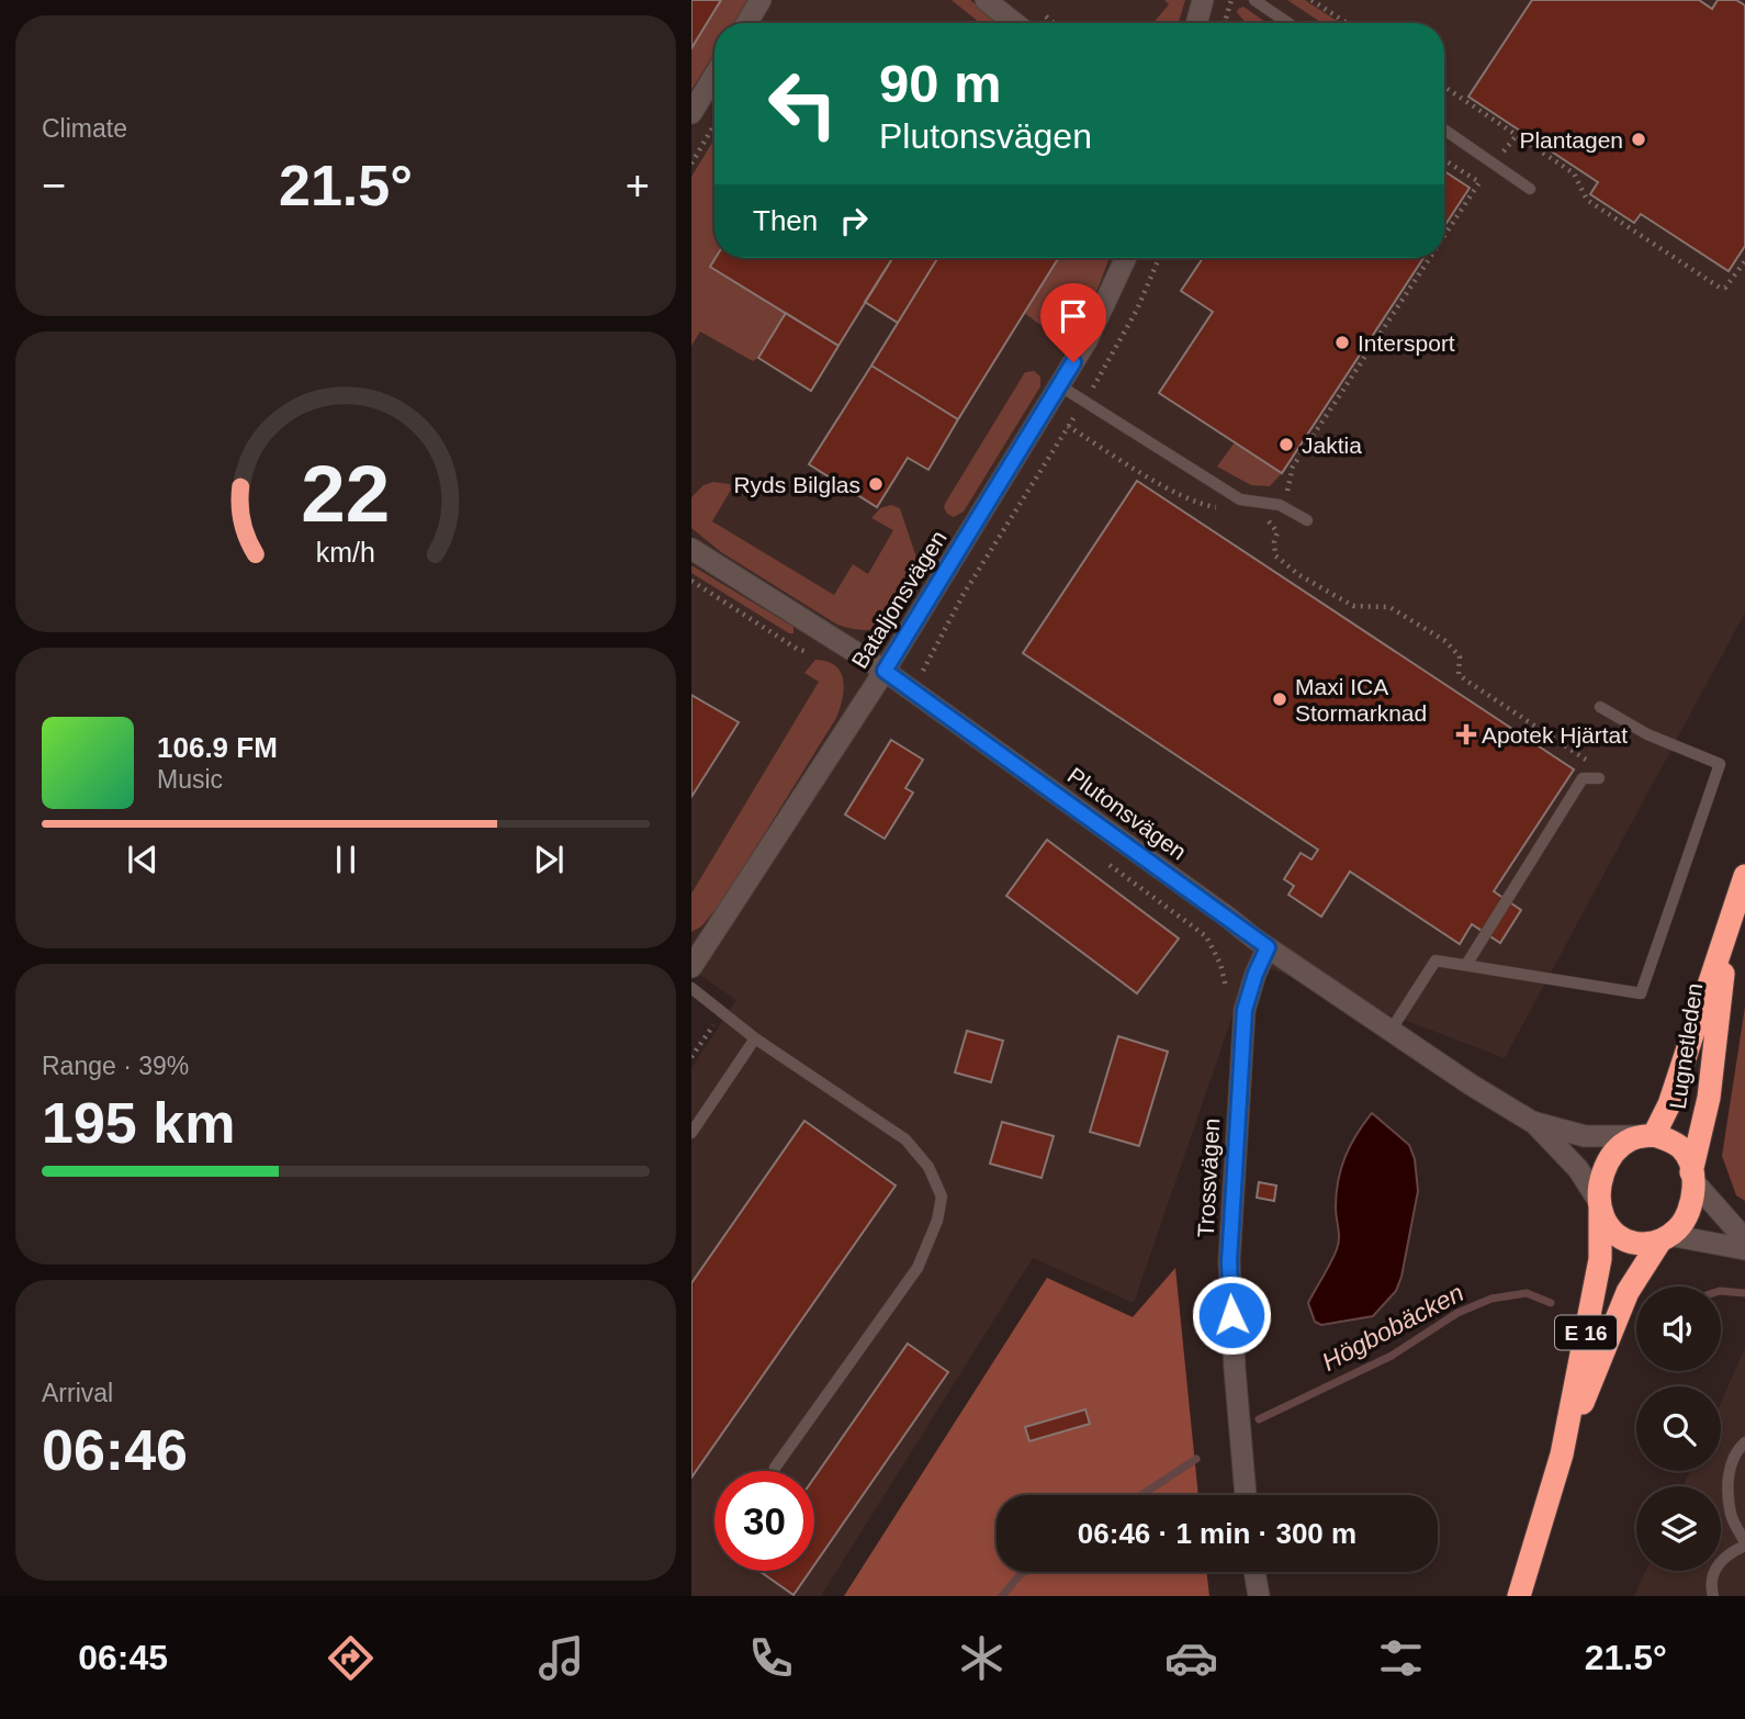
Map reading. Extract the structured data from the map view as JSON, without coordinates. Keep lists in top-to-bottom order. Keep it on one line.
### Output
{"streets":{"highway":["Lugnetleden","E 16"],"street":["Bataljonsvägen","Plutonsvägen","Trossvägen"]},"crossings":[["Bataljonsvägen","Plutonsvägen"],["Plutonsvägen","Lugnetleden"],["Plutonsvägen","Trossvägen"],["Plutonsvägen","E 16"],["Lugnetleden","E 16"]],"water":["Högbobäcken"],"places":{"other":["Plantagen","Intersport","Jaktia","Ryds Bilglas","Maxi ICA Stormarknad"],"health":["Apotek Hjärtat"]},"page":{"tile":["Climate",["Range · 39%","195 km"],["Arrival","06:46"]],"turn":["90 m","Plutonsvägen"],"heat":["−","21.5°","+"],"then":"Then","song":["106.9 FM","Music"],"limit":"30","trip":"06:46 · 1 min · 300 m","tabs":["06:45","21.5°"],"gauge":["22","km/h"]}}
